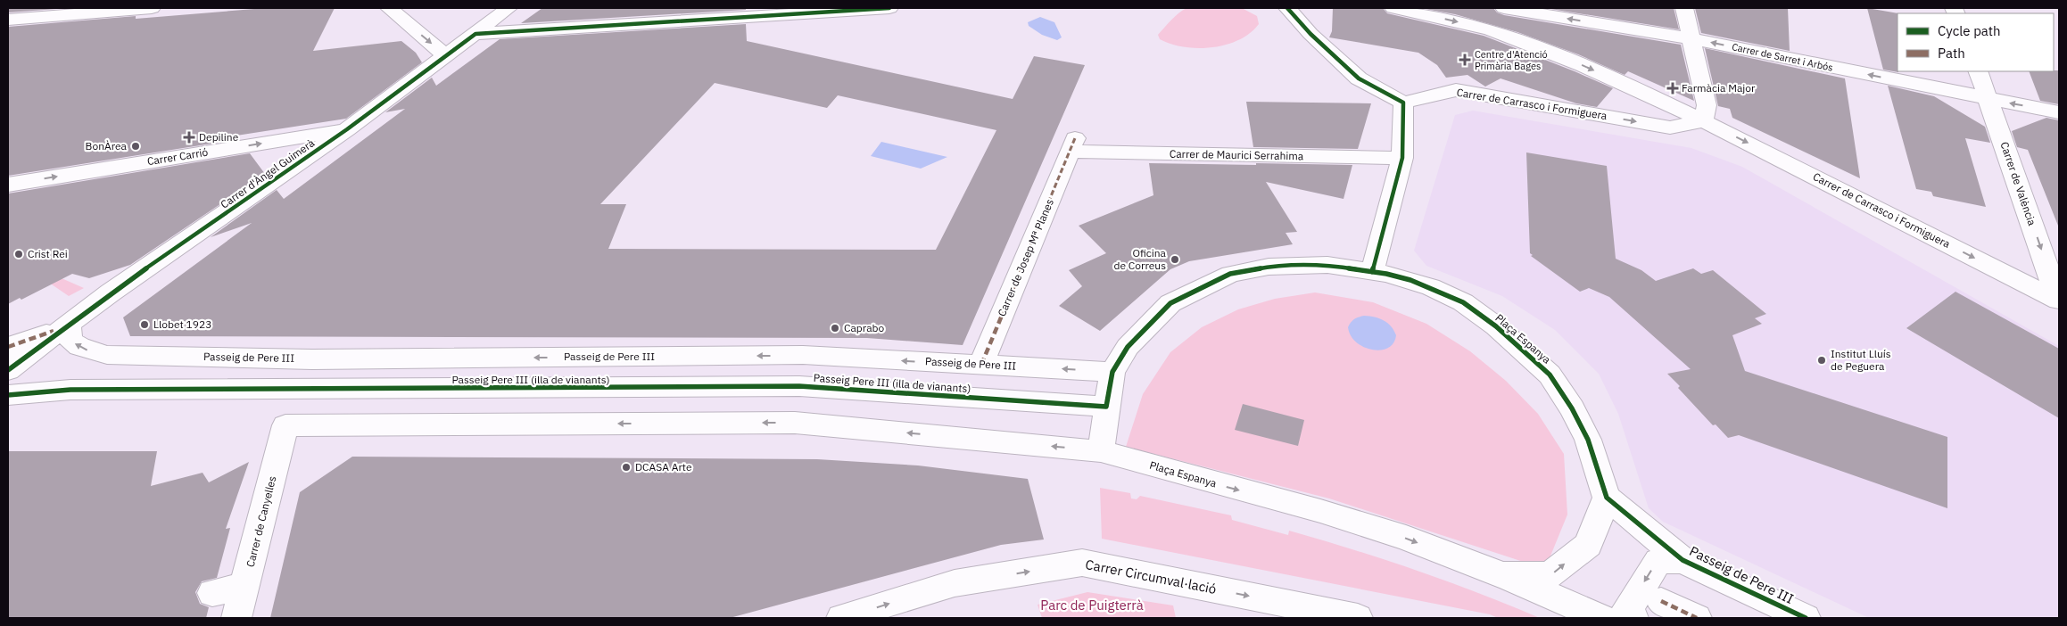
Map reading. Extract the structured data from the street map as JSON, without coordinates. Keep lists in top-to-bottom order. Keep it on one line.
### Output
{"streets":{"street":["Carrer de Sarret i Arbós","Carrer de Carrasco i Formiguera","Carrer de Maurici Serrahima","Carrer Carrió","Carrer d'Àngel Guimerà","Carrer de València","Carrer de Josep Mª Planes","Plaça Espanya","Passeig de Pere III","Passeig Pere III (illa de vianants)","Carrer de Canyelles","Carrer Circumval·lació"]},"crossings":[["Carrer de Sarret i Arbós","Carrer de València"],["Carrer de Carrasco i Formiguera","Carrer de València"],["Carrer de Maurici Serrahima","Carrer de Josep Mª Planes"],["Carrer Carrió","Carrer d'Àngel Guimerà"],["Carrer d'Àngel Guimerà","Passeig de Pere III"],["Carrer de Josep Mª Planes","Passeig de Pere III"],["Plaça Espanya","Passeig de Pere III"],["Plaça Espanya","Passeig Pere III (illa de vianants)"],["Plaça Espanya","Carrer de Canyelles"]],"one_way":["Carrer de Sarret i Arbós","Carrer de Carrasco i Formiguera","Carrer de València","Plaça Espanya","Passeig de Pere III","Carrer de Canyelles","Carrer Circumval·lació"],"parks":["Parc de Puigterrà"],"places":{"health":["Centre d'Atenció Primària Bages","Farmàcia Major","Depiline"],"other":["BonÀrea","Crist Rei","Oficina de Correus","Llobet 1923","Caprabo","Institut Lluís de Peguera","DCASA Arte"]},"legend":["Cycle path","Path"]}
